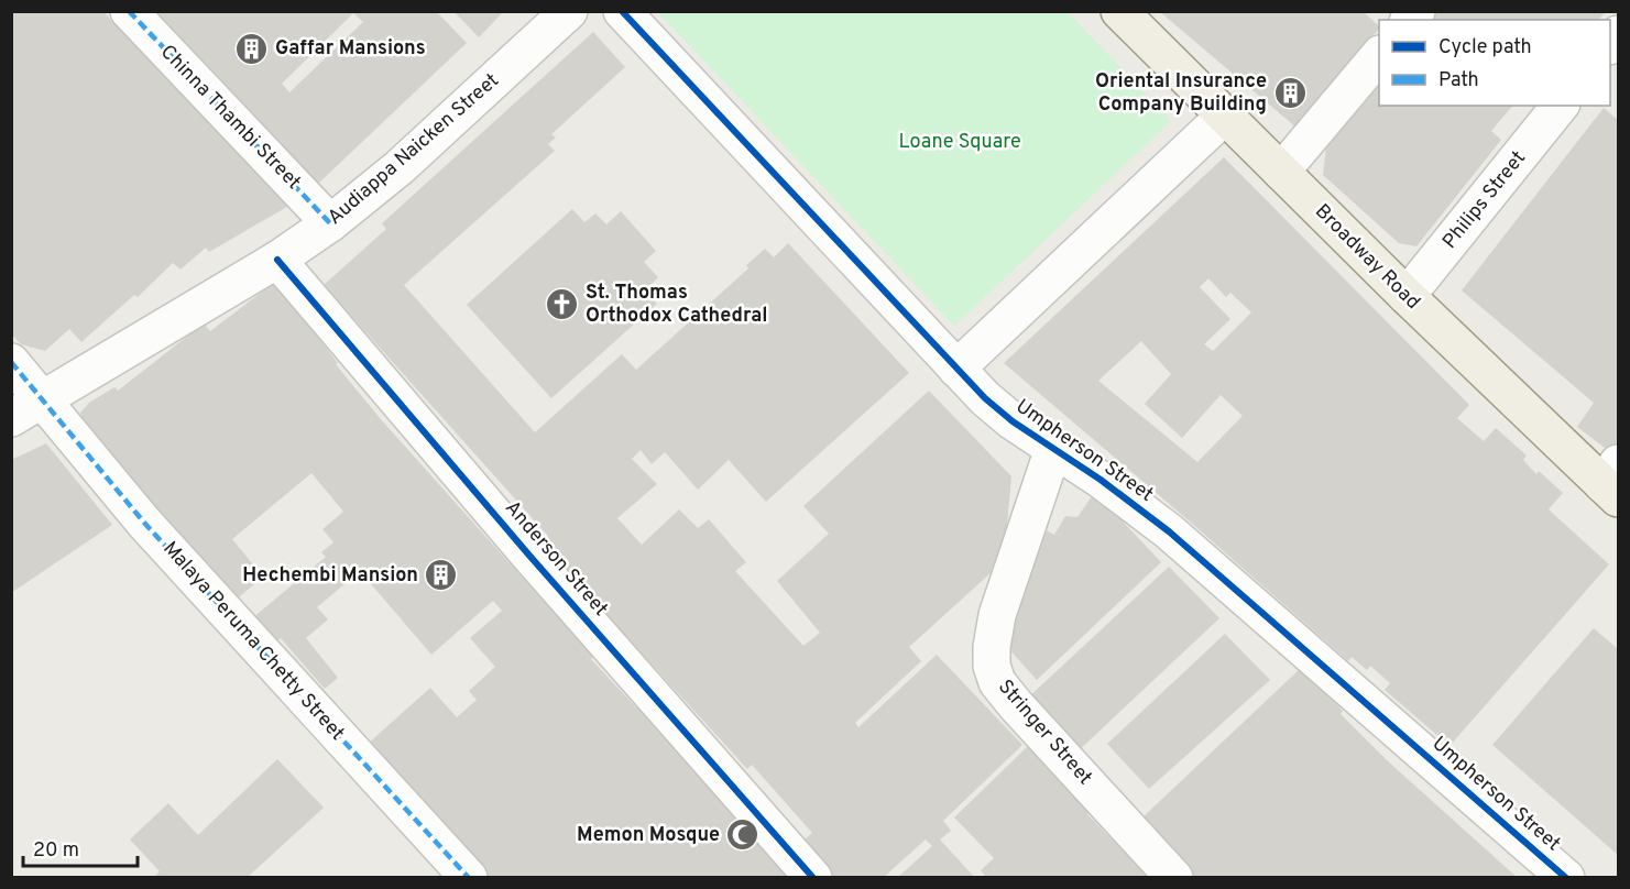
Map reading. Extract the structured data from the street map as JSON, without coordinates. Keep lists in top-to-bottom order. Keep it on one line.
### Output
{"streets":{"main road":["Broadway Road"],"street":["Chinna Thambi Street","Audiappa Naicken Street","Philips Street","Umpherson Street","Anderson Street","Malaya Peruma Chetty Street","Stringer Street"]},"crossings":[["Chinna Thambi Street","Audiappa Naicken Street"],["Audiappa Naicken Street","Anderson Street"],["Audiappa Naicken Street","Malaya Peruma Chetty Street"],["Philips Street","Broadway Road"],["Umpherson Street","Stringer Street"]],"parks":["Loane Square"],"places":{"building":["Gaffar Mansions","Oriental Insurance Company Building","Hechembi Mansion"],"church":["St. Thomas Orthodox Cathedral"],"mosque":["Memon Mosque"]},"legend":["Cycle path","Path"],"scale_bar":"20 m"}
